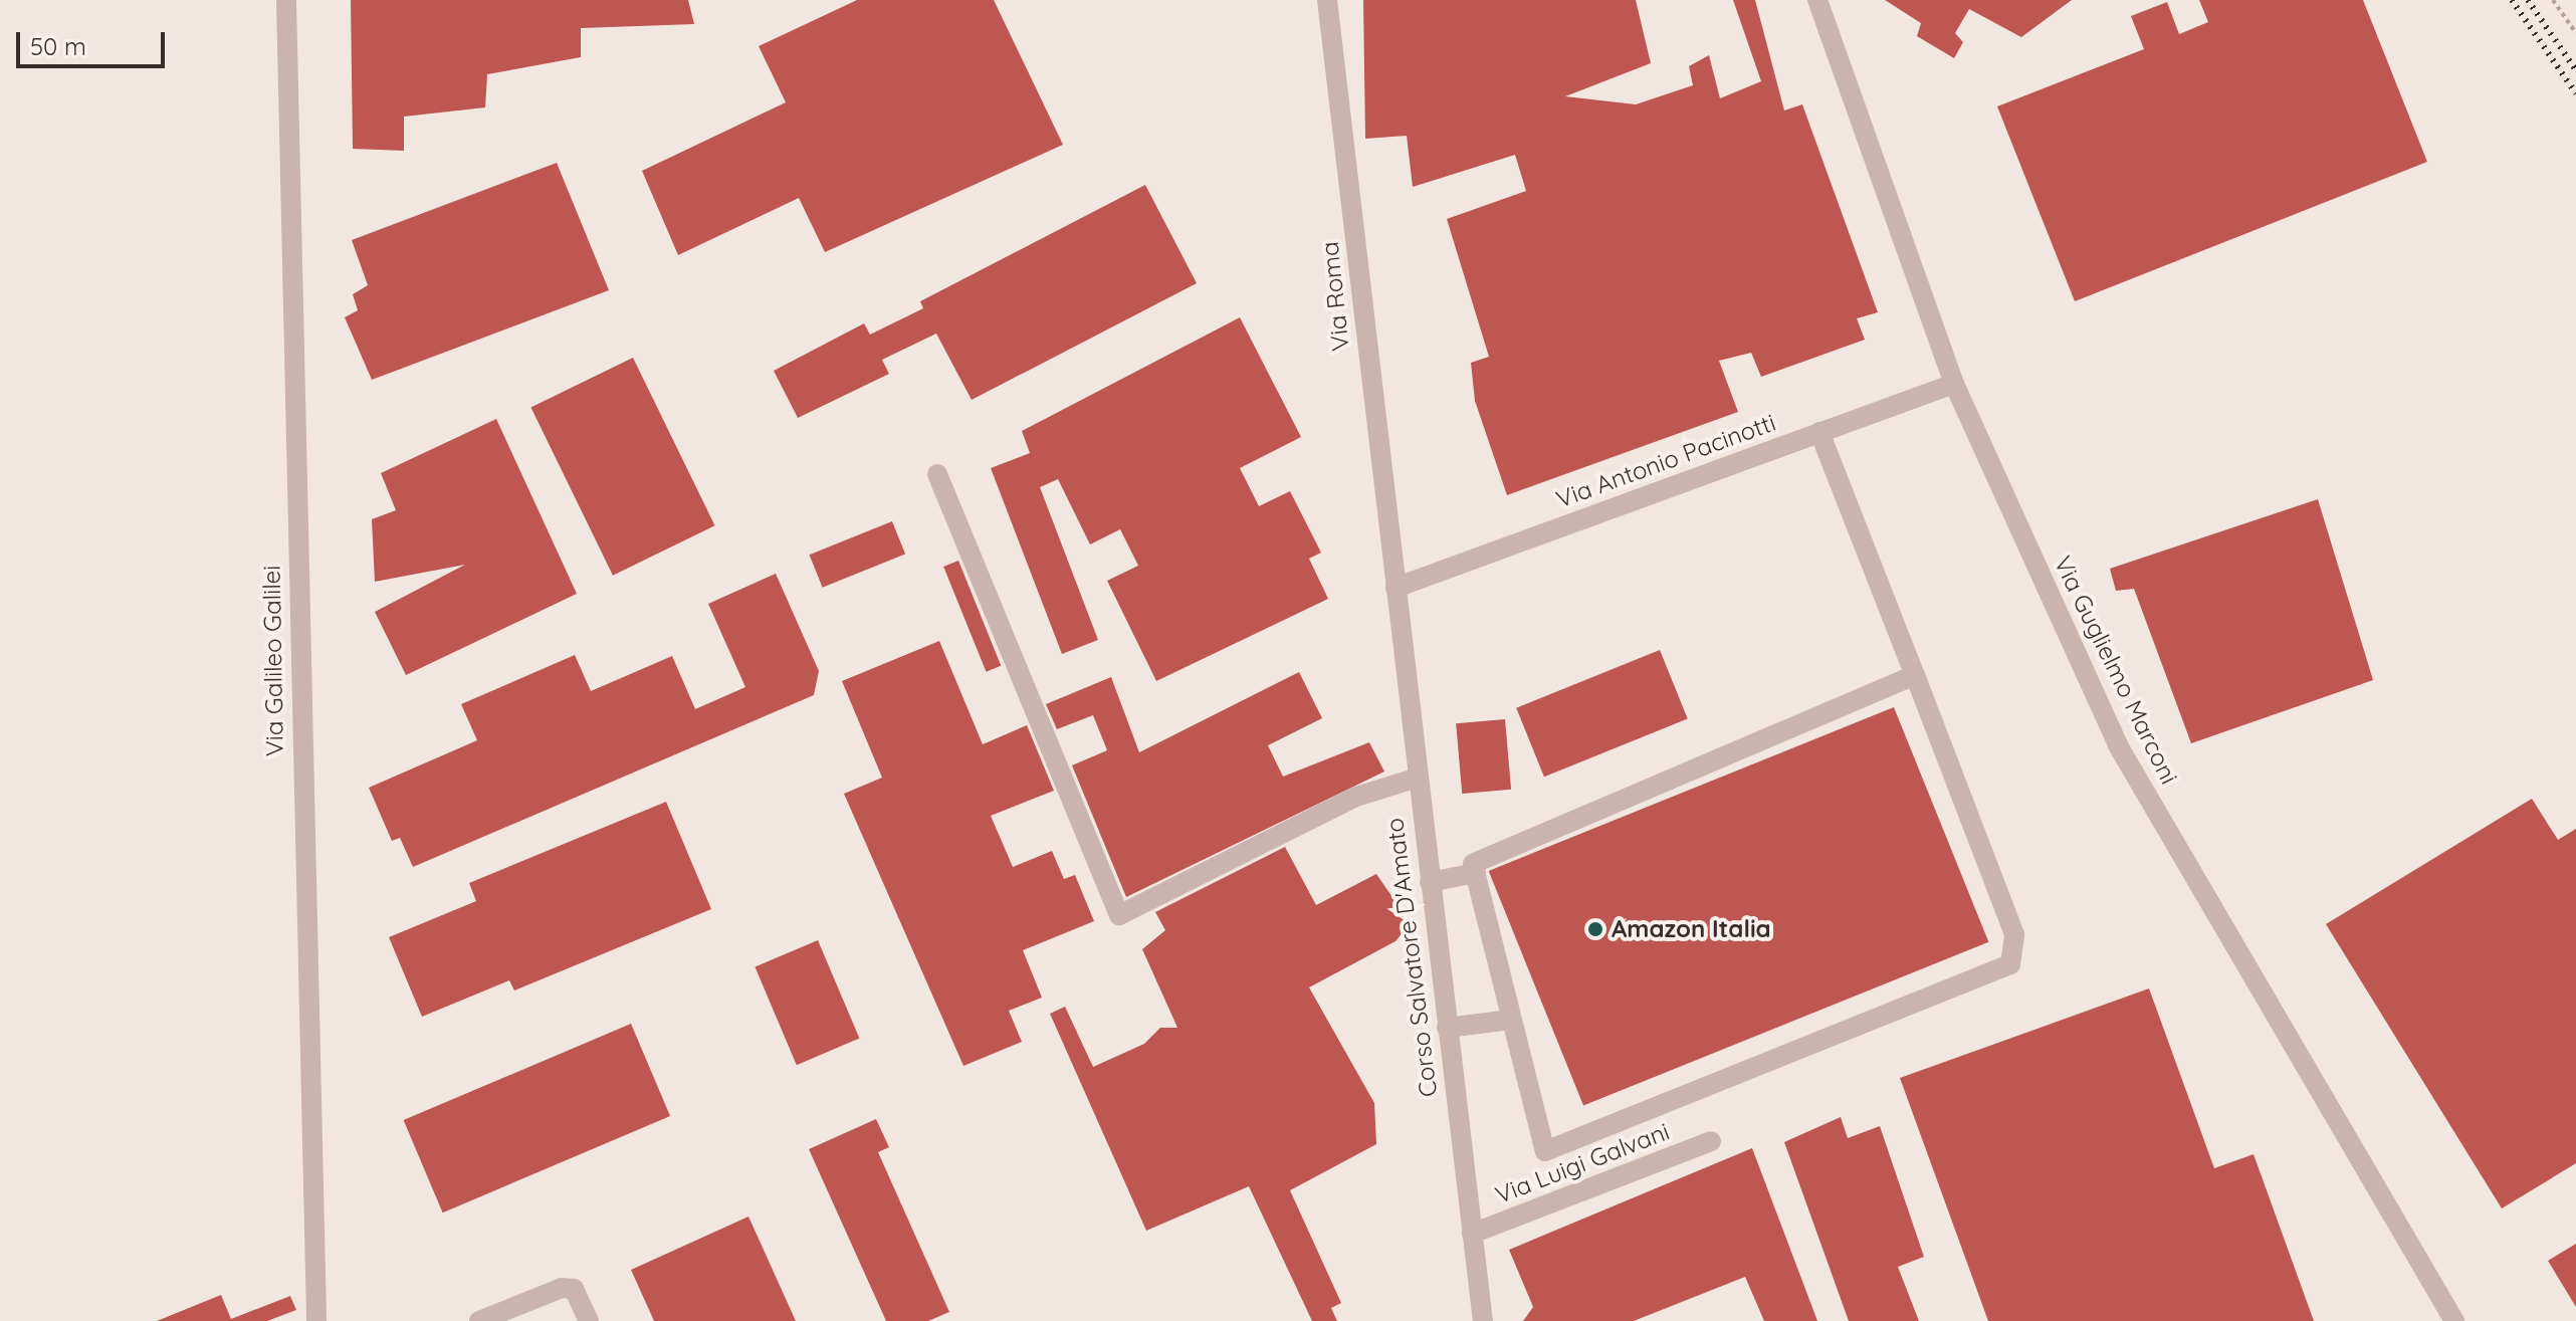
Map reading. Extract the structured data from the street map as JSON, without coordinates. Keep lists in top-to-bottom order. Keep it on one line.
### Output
{"streets":{"street":["Via Roma","Via Antonio Pacinotti","Via Galileo Galilei","Via Guglielmo Marconi","Corso Salvatore D'Amato","Via Luigi Galvani"]},"crossings":[["Via Roma","Via Antonio Pacinotti"],["Via Roma","Corso Salvatore D'Amato"],["Via Antonio Pacinotti","Via Guglielmo Marconi"],["Via Antonio Pacinotti","Corso Salvatore D'Amato"],["Corso Salvatore D'Amato","Via Luigi Galvani"]],"places":["Amazon Italia"],"scale_bar":"50 m"}
